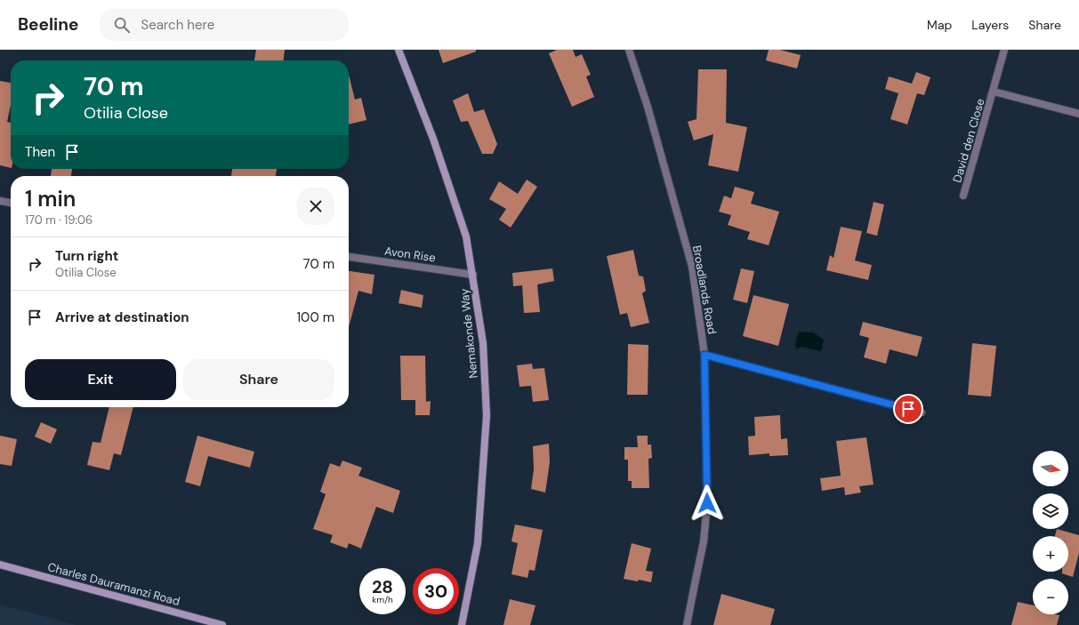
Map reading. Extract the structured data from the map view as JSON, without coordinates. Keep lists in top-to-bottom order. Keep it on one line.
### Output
{"streets":{"street":["David den Close","Avon Rise","Broadlands Road","Nemakonde Way","Charles Dauramanzi Road"]},"crossings":[["Avon Rise","Nemakonde Way"]],"north":"right","page":{"header":"Beeline","search":"Search here","nav":["Map","Layers","Share"],"turn":["70 m","Otilia Close"],"then":"Then","heading":["1 min","170 m · 19:06"],"list":[{"name":"Turn right","note":"Otilia Close","value":"70 m"},{"name":"Arrive at destination","value":"100 m"}],"buttons":["Exit","Share"],"map_buttons":["+","−"],"speed":"28 km/h","limit":"30"}}
